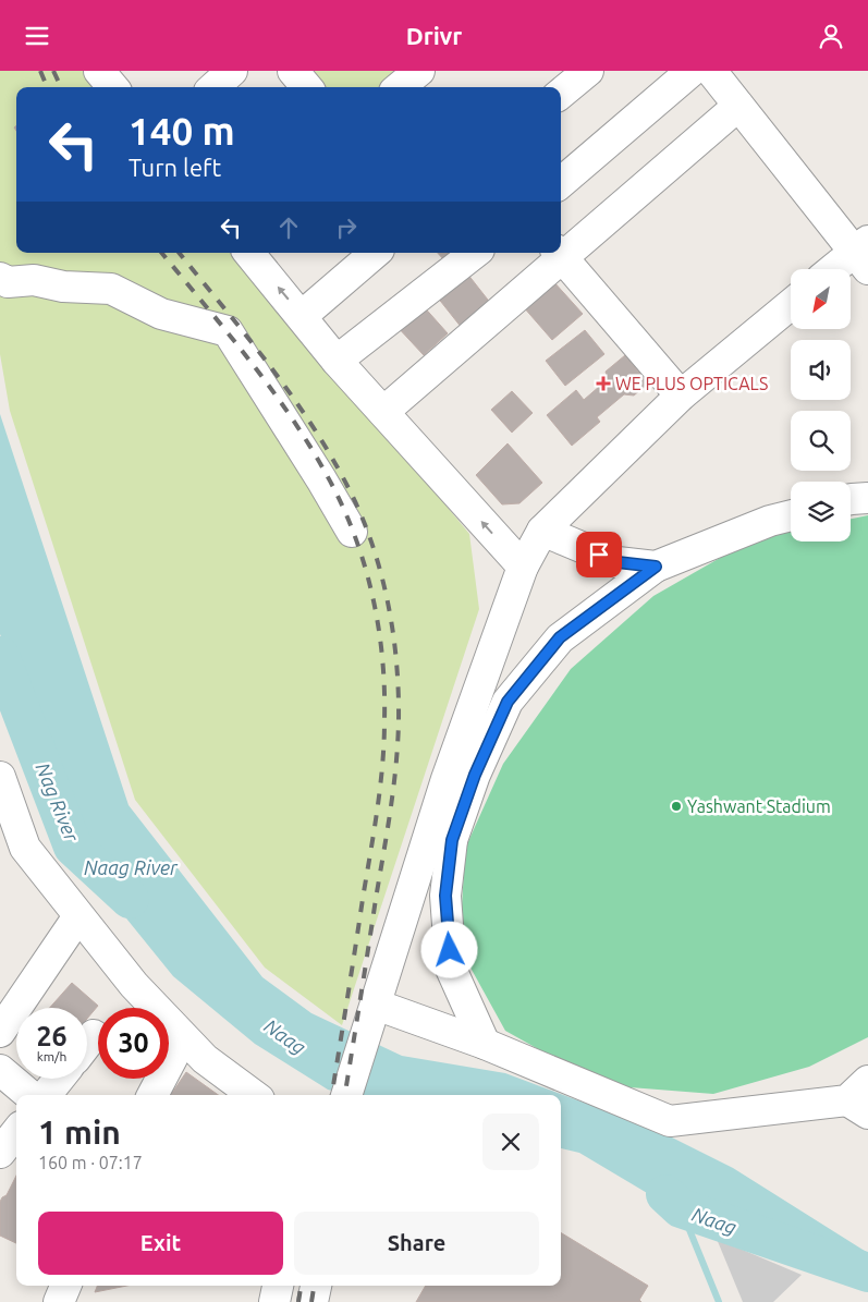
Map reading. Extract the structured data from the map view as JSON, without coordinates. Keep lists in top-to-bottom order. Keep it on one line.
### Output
{"water":["Nag River","Naag River","Naag"],"places":{"health":["WE PLUS OPTICALS"],"other":["Yashwant Stadium"]},"north":"bottom left","page":{"header":"Drivr","turn":["140 m","Turn left"],"speed":"26 km/h","limit":"30","heading":["1 min","160 m · 07:17"],"buttons":["Exit","Share"]}}
